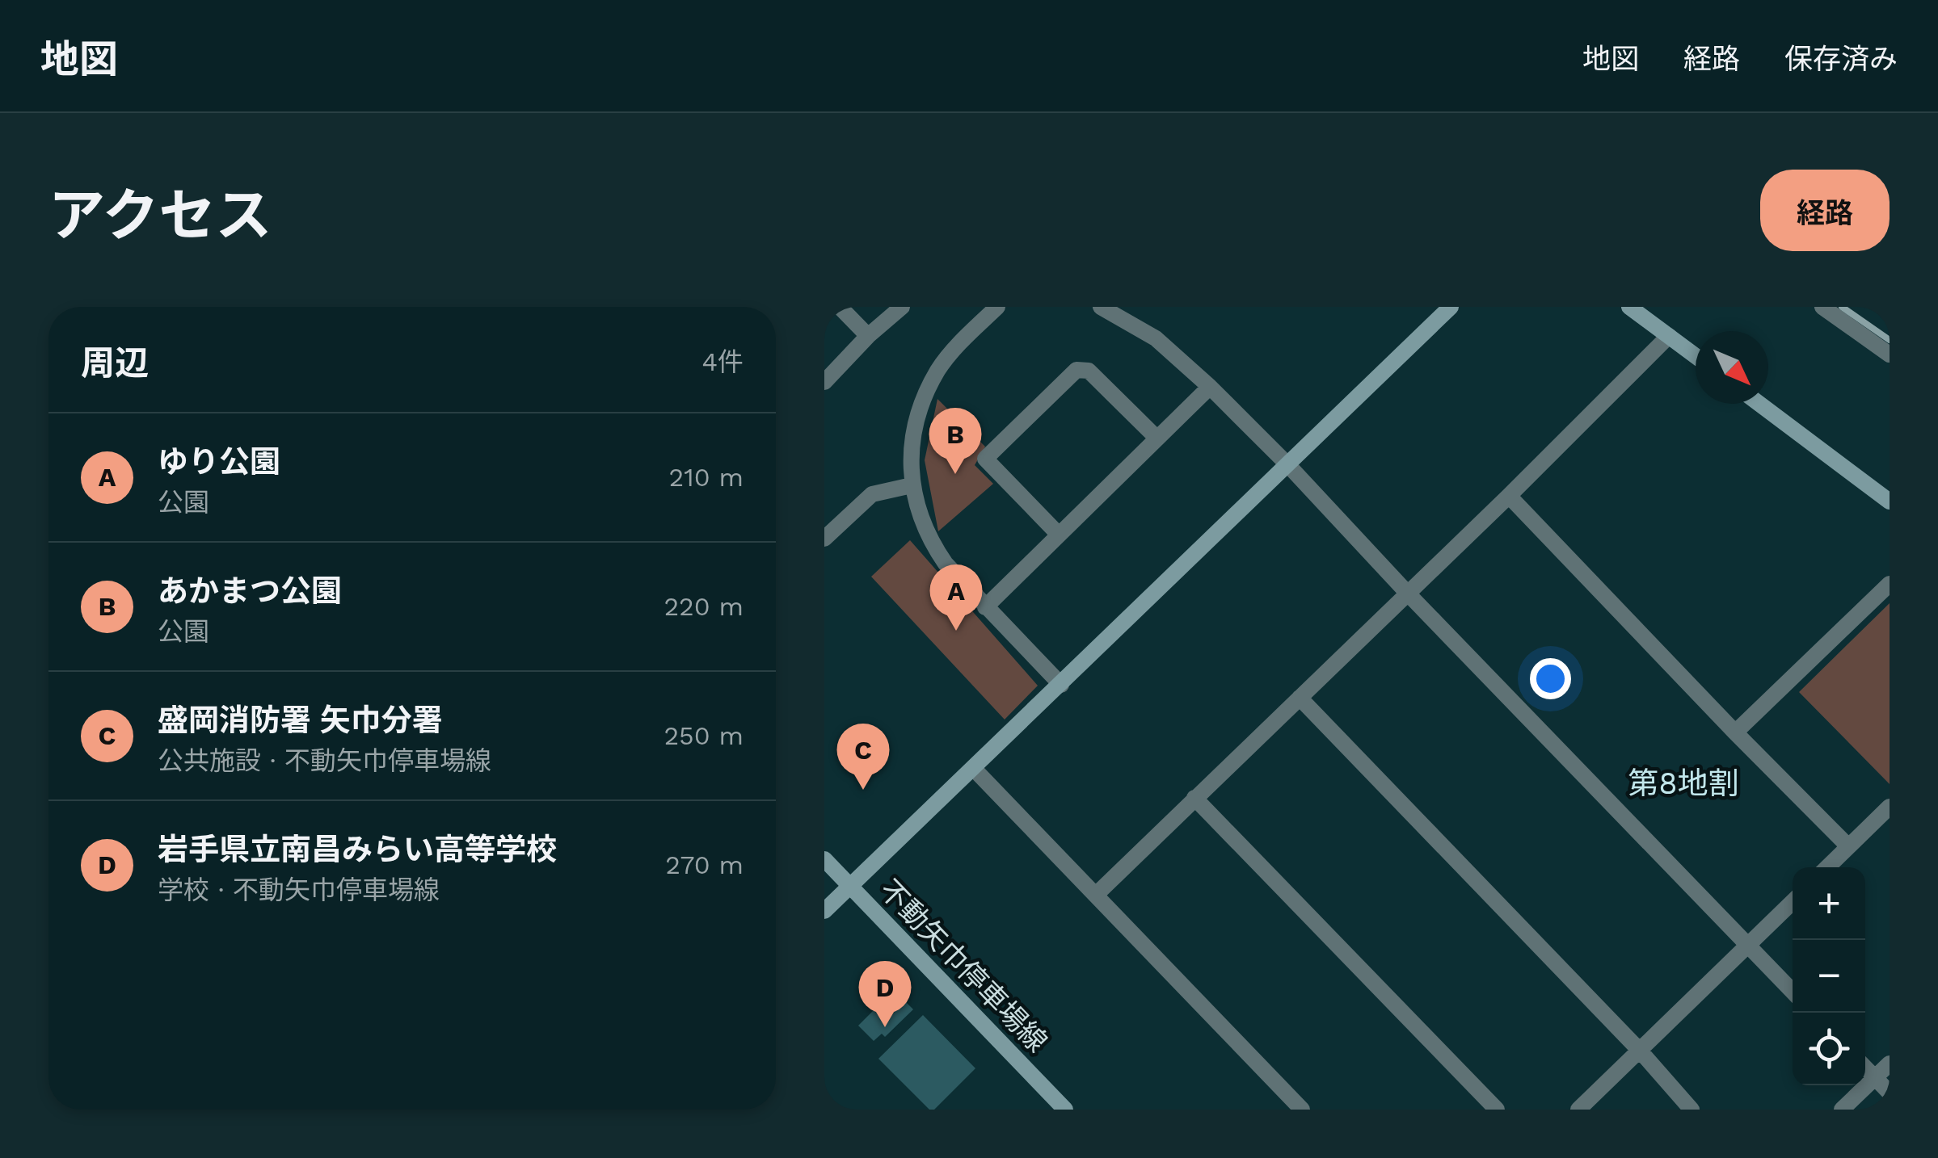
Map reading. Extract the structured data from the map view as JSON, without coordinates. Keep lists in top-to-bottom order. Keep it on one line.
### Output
{"streets":{"street":["不動矢巾停車場線"]},"districts":["第8地割"],"north":"bottom right","page":{"header":"地図","nav":["地図","経路","保存済み"],"title":"アクセス","buttons":"経路","heading":["周辺","4件"],"pins":["B","A","C","D"],"list":[{"mark":"A","name":"ゆり公園","note":"公園","value":"210 m"},{"mark":"B","name":"あかまつ公園","note":"公園","value":"220 m"},{"mark":"C","name":"盛岡消防署 矢巾分署","note":"公共施設 · 不動矢巾停車場線","value":"250 m"},{"mark":"D","name":"岩手県立南昌みらい高等学校","note":"学校 · 不動矢巾停車場線","value":"270 m"}],"map_buttons":["+","−"]}}
